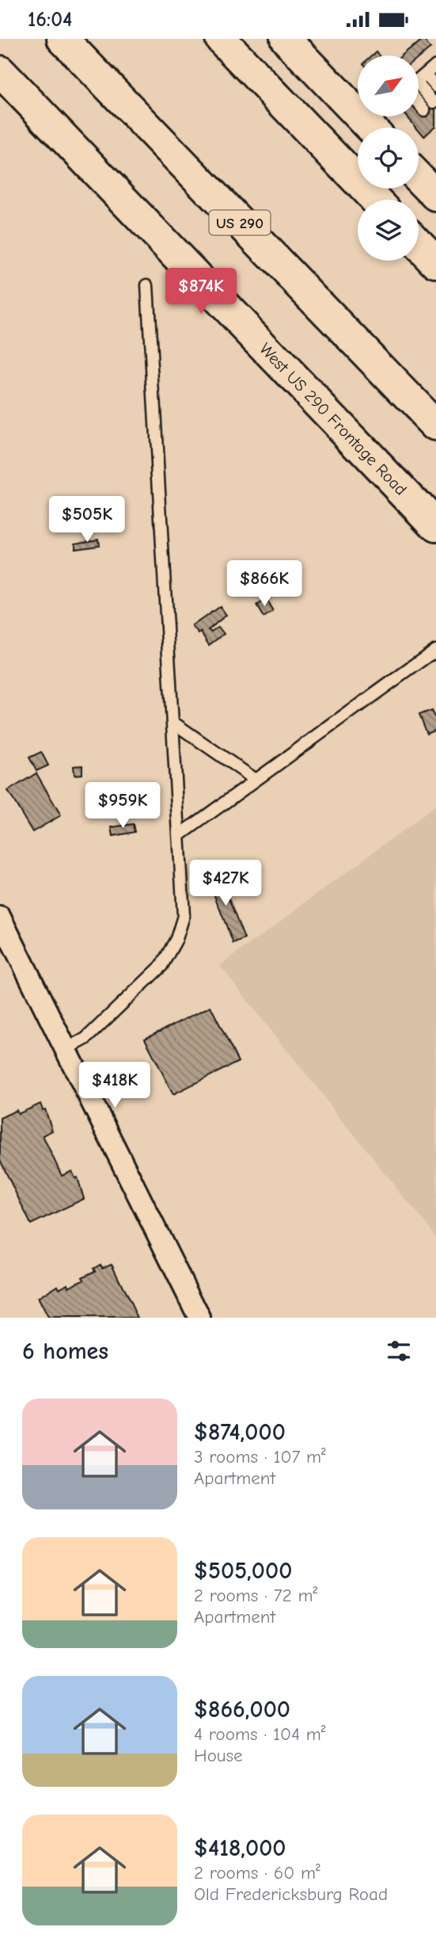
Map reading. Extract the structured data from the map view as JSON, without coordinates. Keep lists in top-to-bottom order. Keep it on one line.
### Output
{"streets":{"main road":["US 290","West US 290 Frontage Road"]},"north":"top right","page":{"status":"16:04","price":["$874K","$505K","$866K","$959K","$427K","$418K"],"heading":"6 homes","list":[{"name":"$874,000","note":"3 rooms · 107 m² · Apartment"},{"name":"$505,000","note":"2 rooms · 72 m² · Apartment"},{"name":"$866,000","note":"4 rooms · 104 m² · House"},{"name":"$418,000","note":"2 rooms · 60 m² · Old Fredericksburg Road"}]}}
